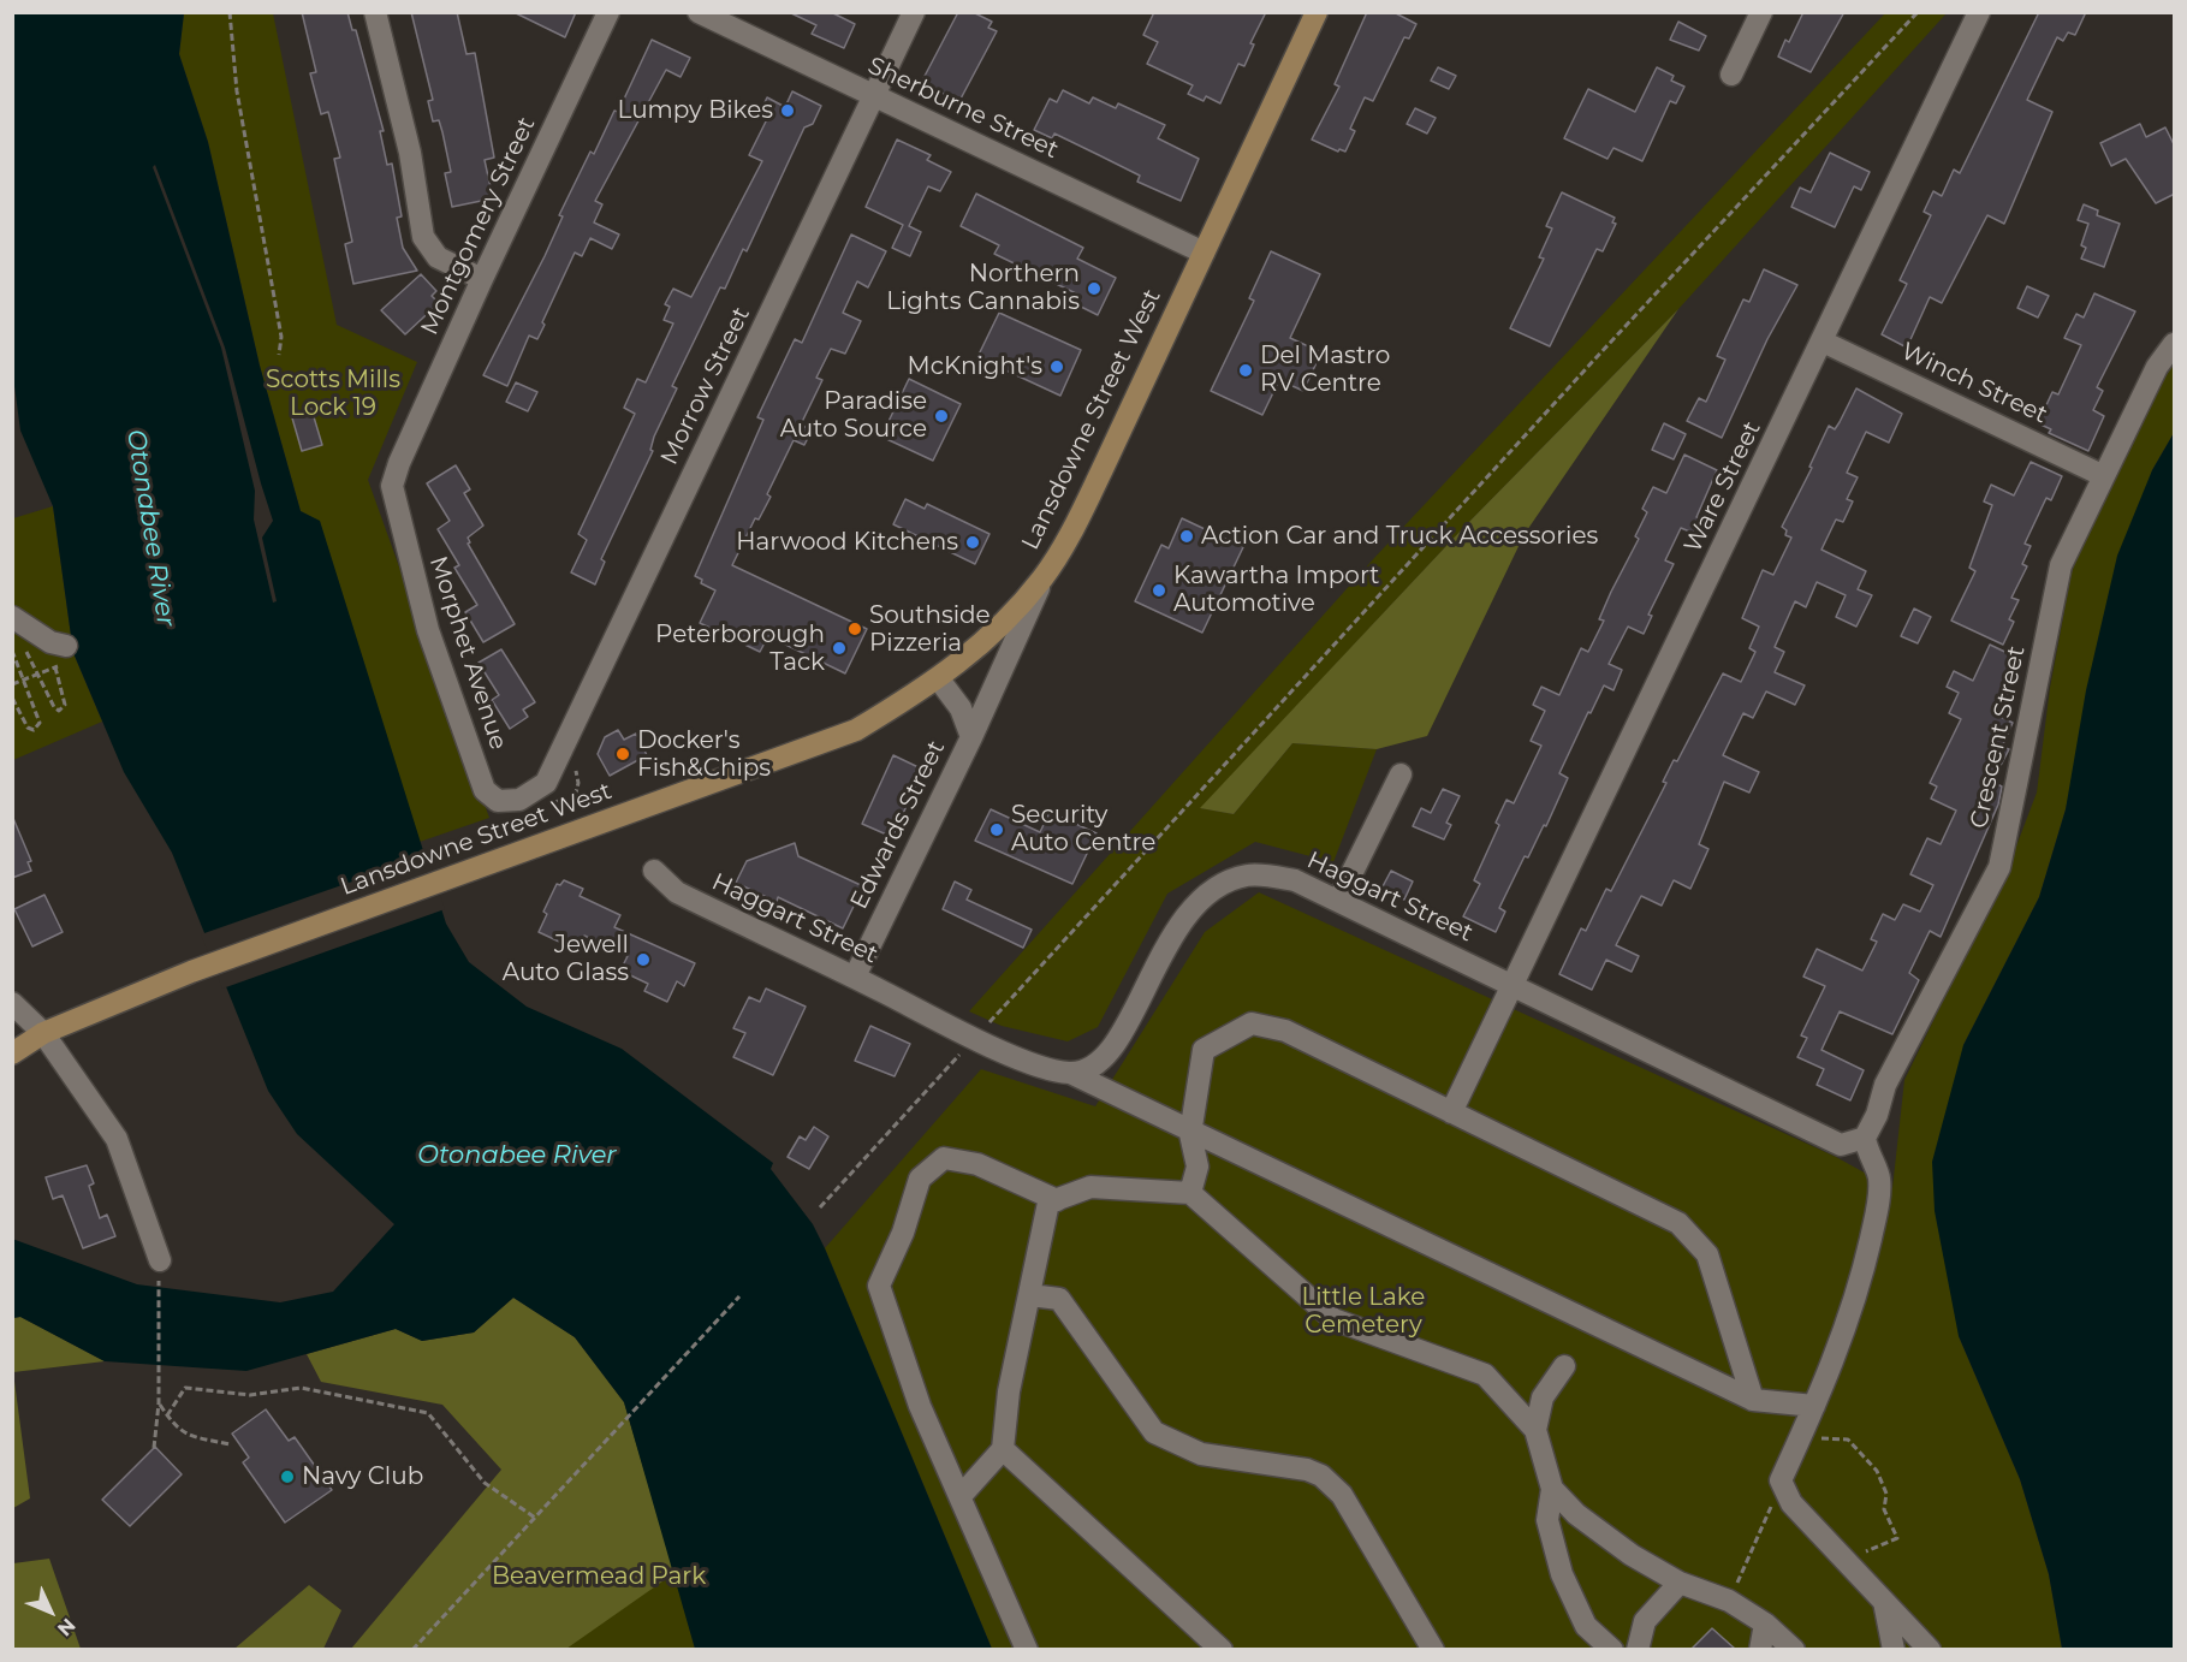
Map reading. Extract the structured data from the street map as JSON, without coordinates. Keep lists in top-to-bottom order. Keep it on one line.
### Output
{"streets":{"main road":["Lansdowne Street West"],"street":["Sherburne Street","Montgomery Street","Winch Street","Morrow Street","Ware Street","Morphet Avenue","Crescent Street","Edwards Street","Haggart Street"]},"crossings":[["Sherburne Street","Morrow Street"],["Sherburne Street","Lansdowne Street West"],["Montgomery Street","Morphet Avenue"],["Winch Street","Ware Street"],["Winch Street","Crescent Street"],["Morrow Street","Morphet Avenue"],["Lansdowne Street West","Edwards Street"],["Ware Street","Haggart Street"],["Crescent Street","Haggart Street"],["Edwards Street","Haggart Street"]],"water":["Otonabee River"],"parks":["Scotts Mills Lock 19","Little Lake Cemetery","Beavermead Park"],"places":["Lumpy Bikes","Northern Lights Cannabis","McKnight's","Del Mastro RV Centre","Paradise Auto Source","Action Car and Truck Accessories","Harwood Kitchens","Kawartha Import Automotive","Southside Pizzeria","Peterborough Tack","Docker's Fish&Chips","Security Auto Centre","Jewell Auto Glass","Navy Club"],"north":"bottom right"}
